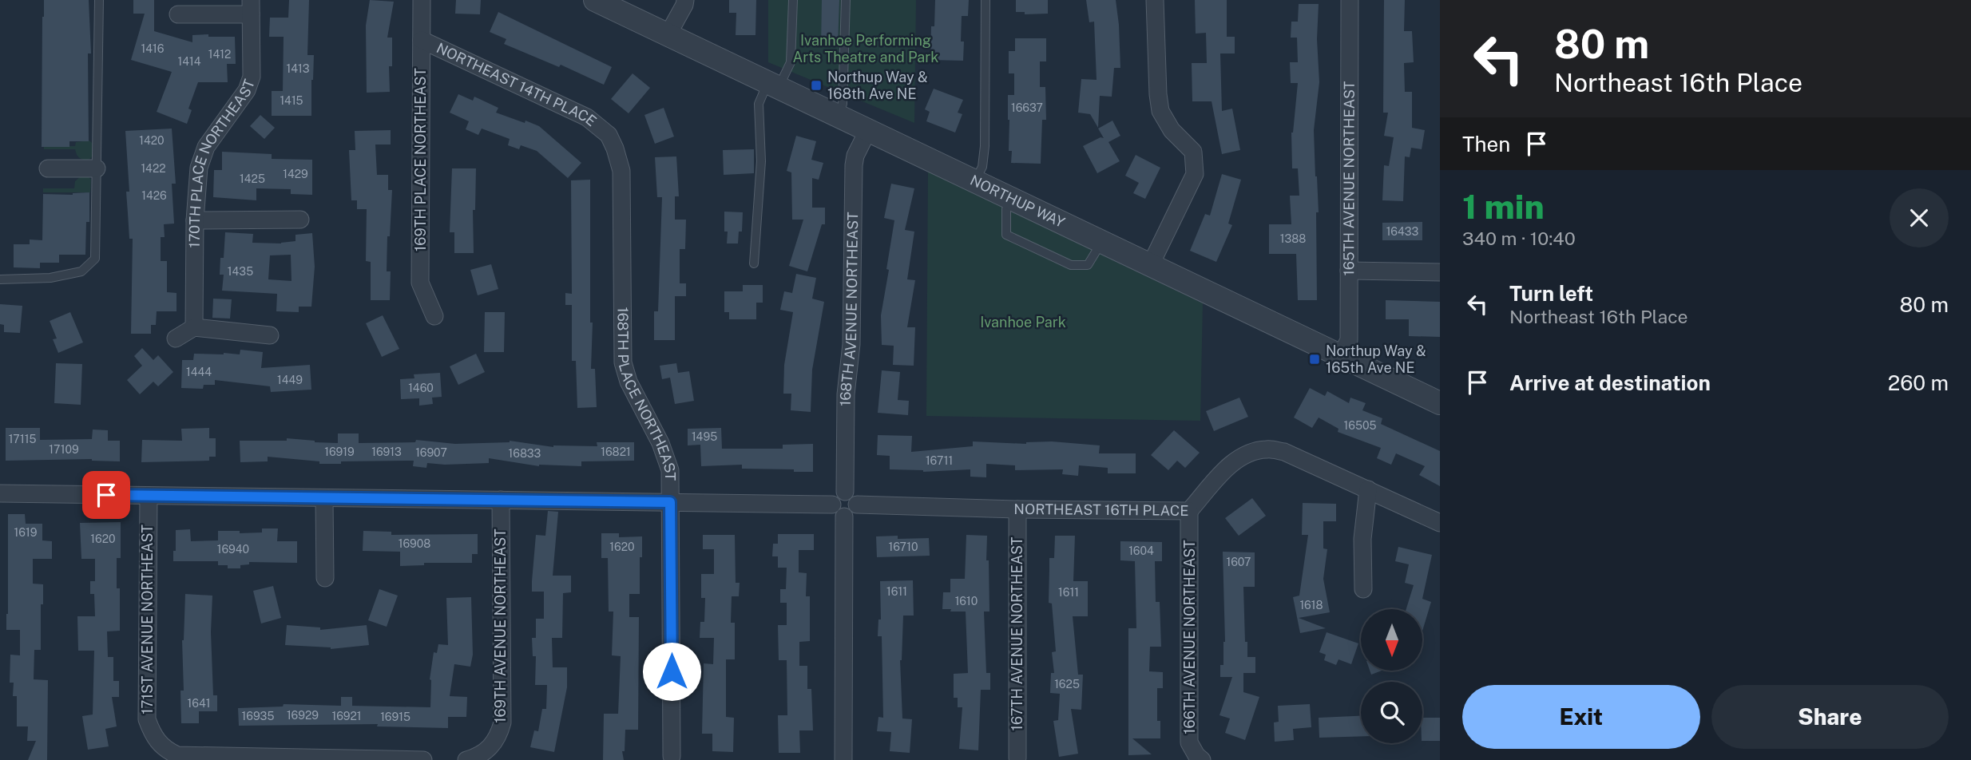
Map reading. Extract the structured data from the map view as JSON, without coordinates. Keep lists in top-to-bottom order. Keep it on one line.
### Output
{"streets":{"street":["NORTHEAST 14TH PLACE","169TH PLACE NORTHEAST","170TH PLACE NORTHEAST","165TH AVENUE NORTHEAST","NORTHUP WAY","168TH AVENUE NORTHEAST","168TH PLACE NORTHEAST","NORTHEAST 16TH PLACE","171ST AVENUE NORTHEAST","169TH AVENUE NORTHEAST","167TH AVENUE NORTHEAST","166TH AVENUE NORTHEAST"]},"crossings":[["NORTHEAST 14TH PLACE","169TH PLACE NORTHEAST"],["NORTHEAST 14TH PLACE","168TH PLACE NORTHEAST"],["165TH AVENUE NORTHEAST","NORTHUP WAY"],["NORTHUP WAY","168TH AVENUE NORTHEAST"],["168TH AVENUE NORTHEAST","NORTHEAST 16TH PLACE"],["NORTHEAST 16TH PLACE","167TH AVENUE NORTHEAST"],["NORTHEAST 16TH PLACE","166TH AVENUE NORTHEAST"]],"parks":["Ivanhoe Performing Arts Theatre and Park","Ivanhoe Park"],"places":{"transit":["Northup Way & 168th Ave NE","Northup Way & 165th Ave NE"]},"house_numbers":["1416","1412","1414","1413","1415","16637","1420","1422","1429","1425","1426","16433","1388","1435","1444","1449","1460","16505","1495","17115","17109","16919","16913","16821","16907","16833","16711","1619","1620","16908","1620","16710","16940","1604","1607","1611","1611","1610","1618","1625","1641","16929","16935","16921","16915"],"north":"bottom","page":{"turn":["80 m","Northeast 16th Place"],"then":"Then","heading":["1 min","340 m · 10:40"],"list":[{"name":"Turn left","note":"Northeast 16th Place","value":"80 m"},{"name":"Arrive at destination","value":"260 m"}],"buttons":["Exit","Share"]}}
